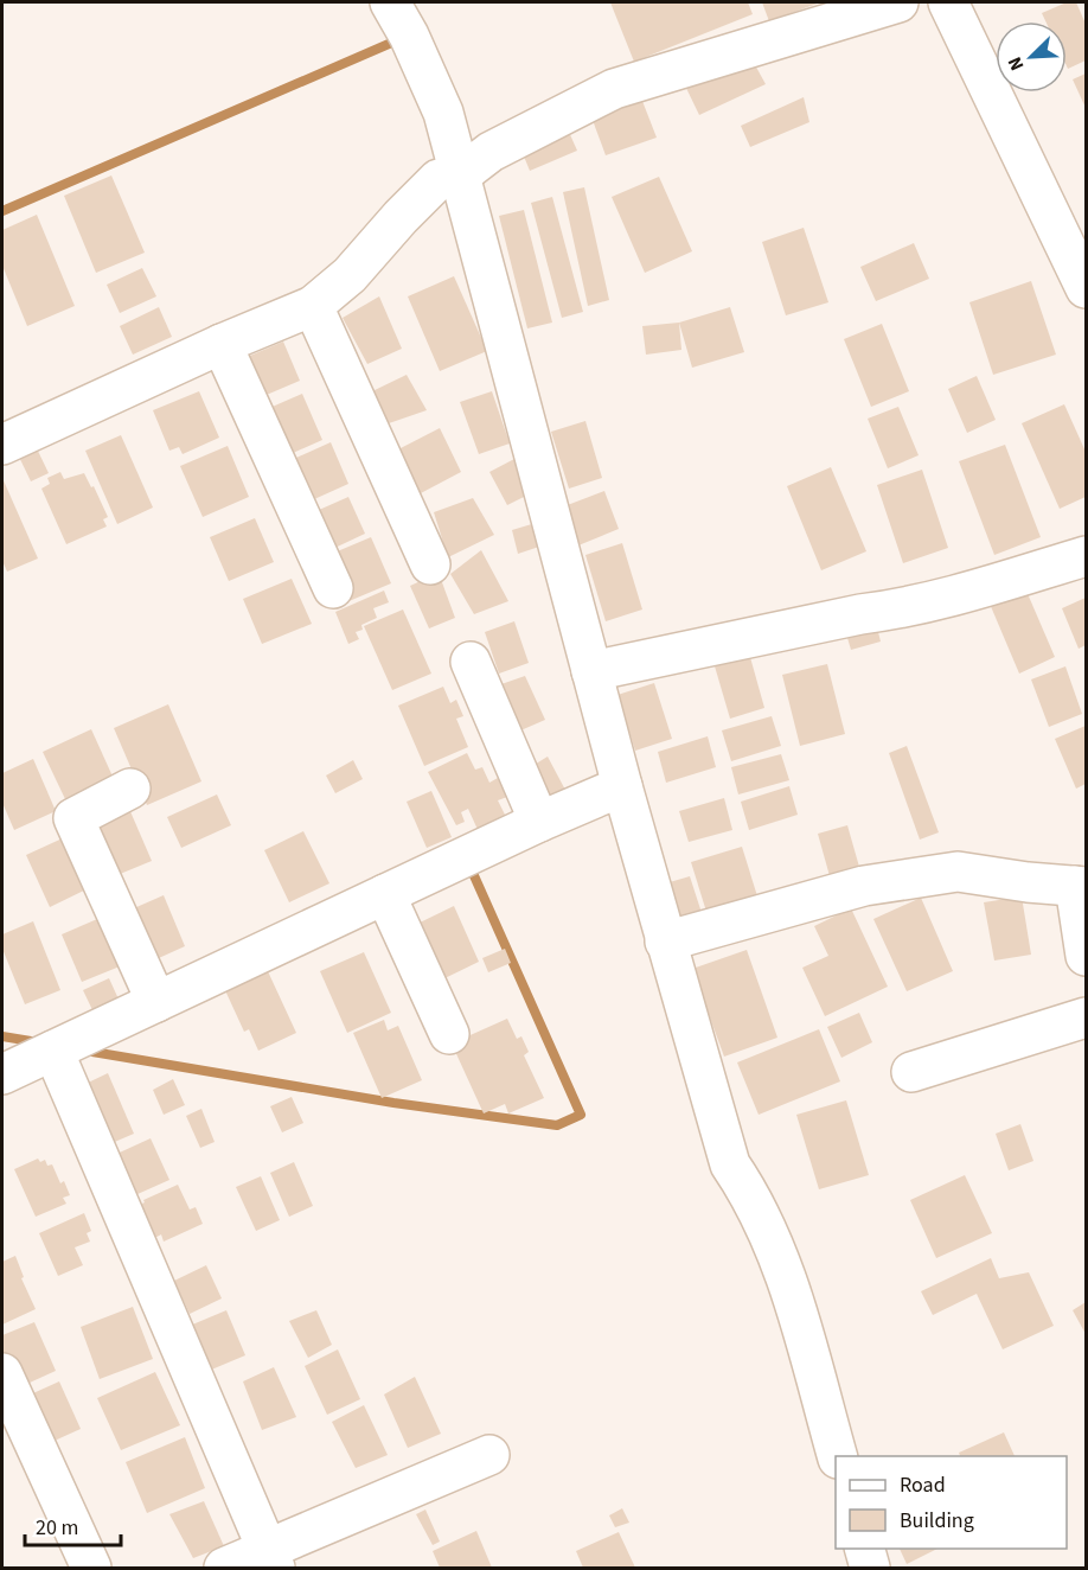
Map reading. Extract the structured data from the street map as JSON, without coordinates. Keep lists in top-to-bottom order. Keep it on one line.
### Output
{"legend":["Road","Building"],"scale_bar":"20 m","north":"bottom left"}
